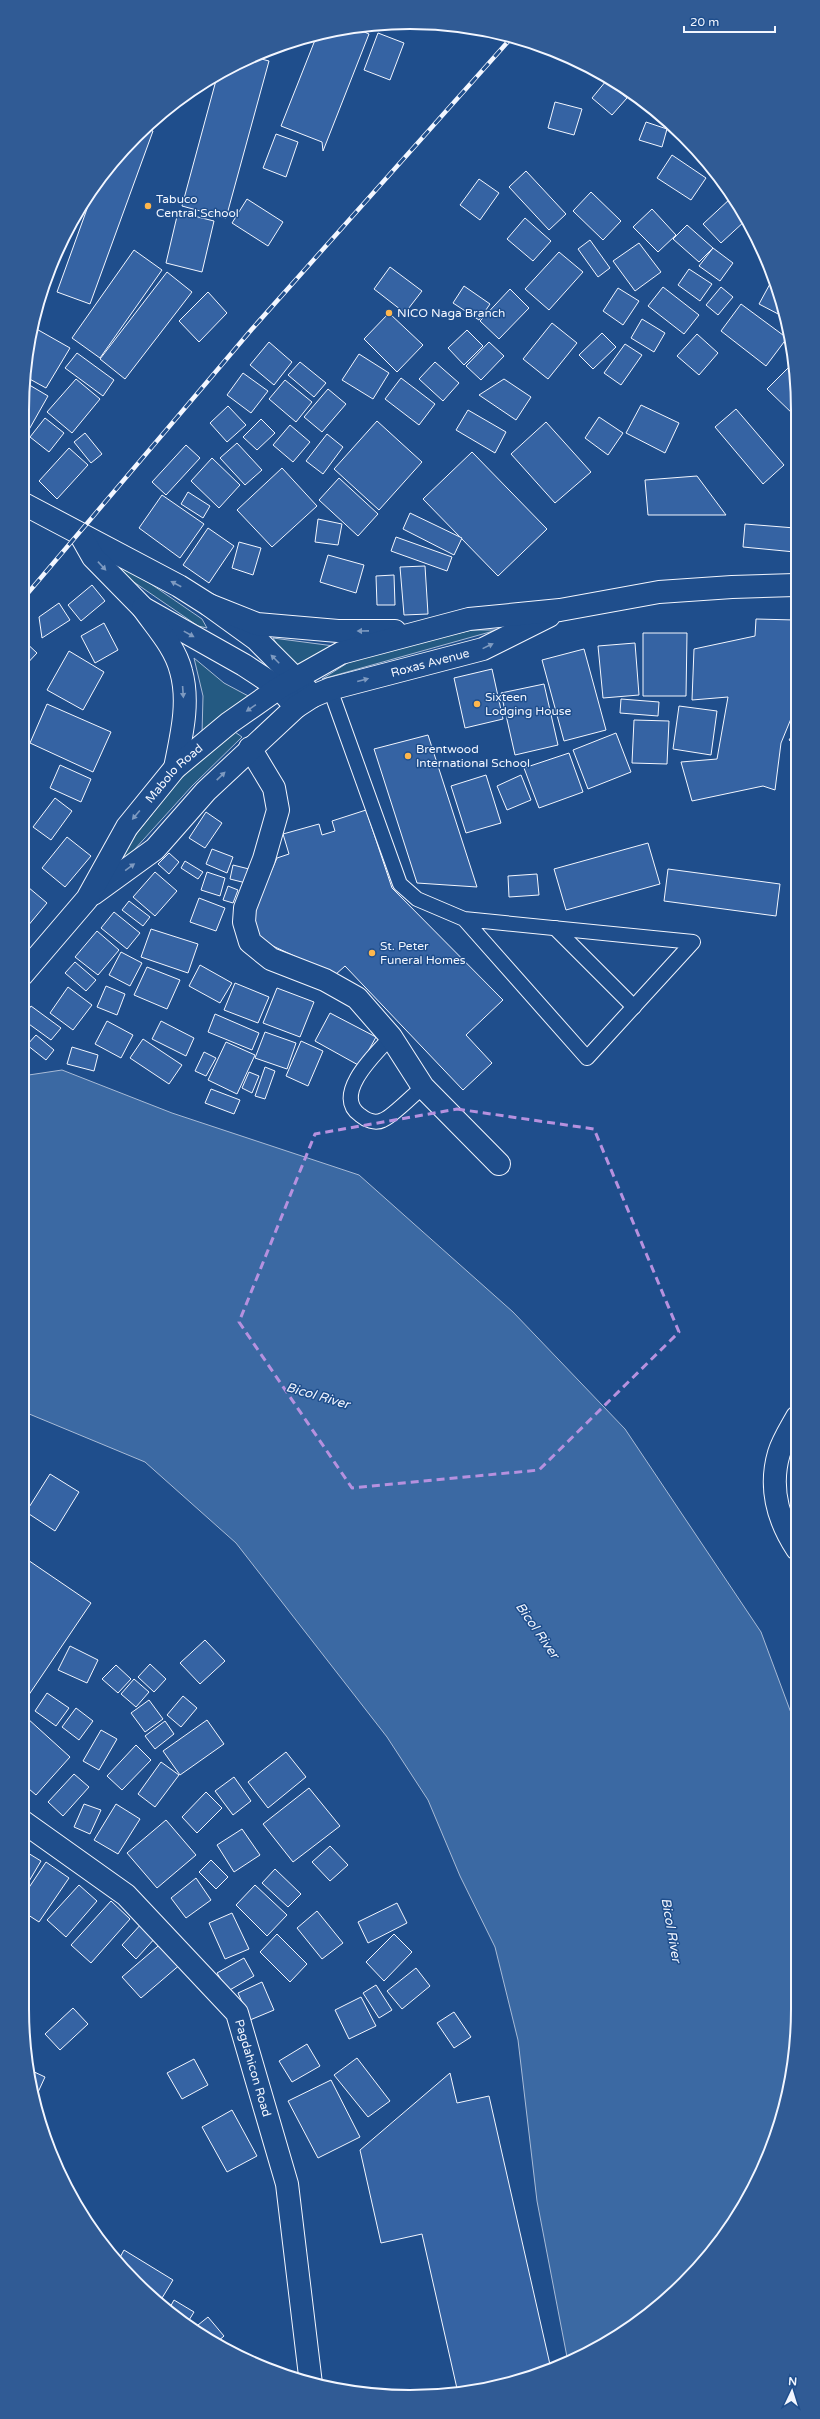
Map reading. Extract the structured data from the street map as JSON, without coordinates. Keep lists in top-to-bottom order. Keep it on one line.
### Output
{"streets":{"main road":["Roxas Avenue","Mabolo Road","Pagdahicon Road"]},"crossings":[["Roxas Avenue","Mabolo Road"]],"water":["Bicol River"],"places":["Tabuco Central School","NICO Naga Branch","Sixteen Lodging House","Brentwood International School","St. Peter Funeral Homes"],"scale_bar":"20 m","north":"top"}
